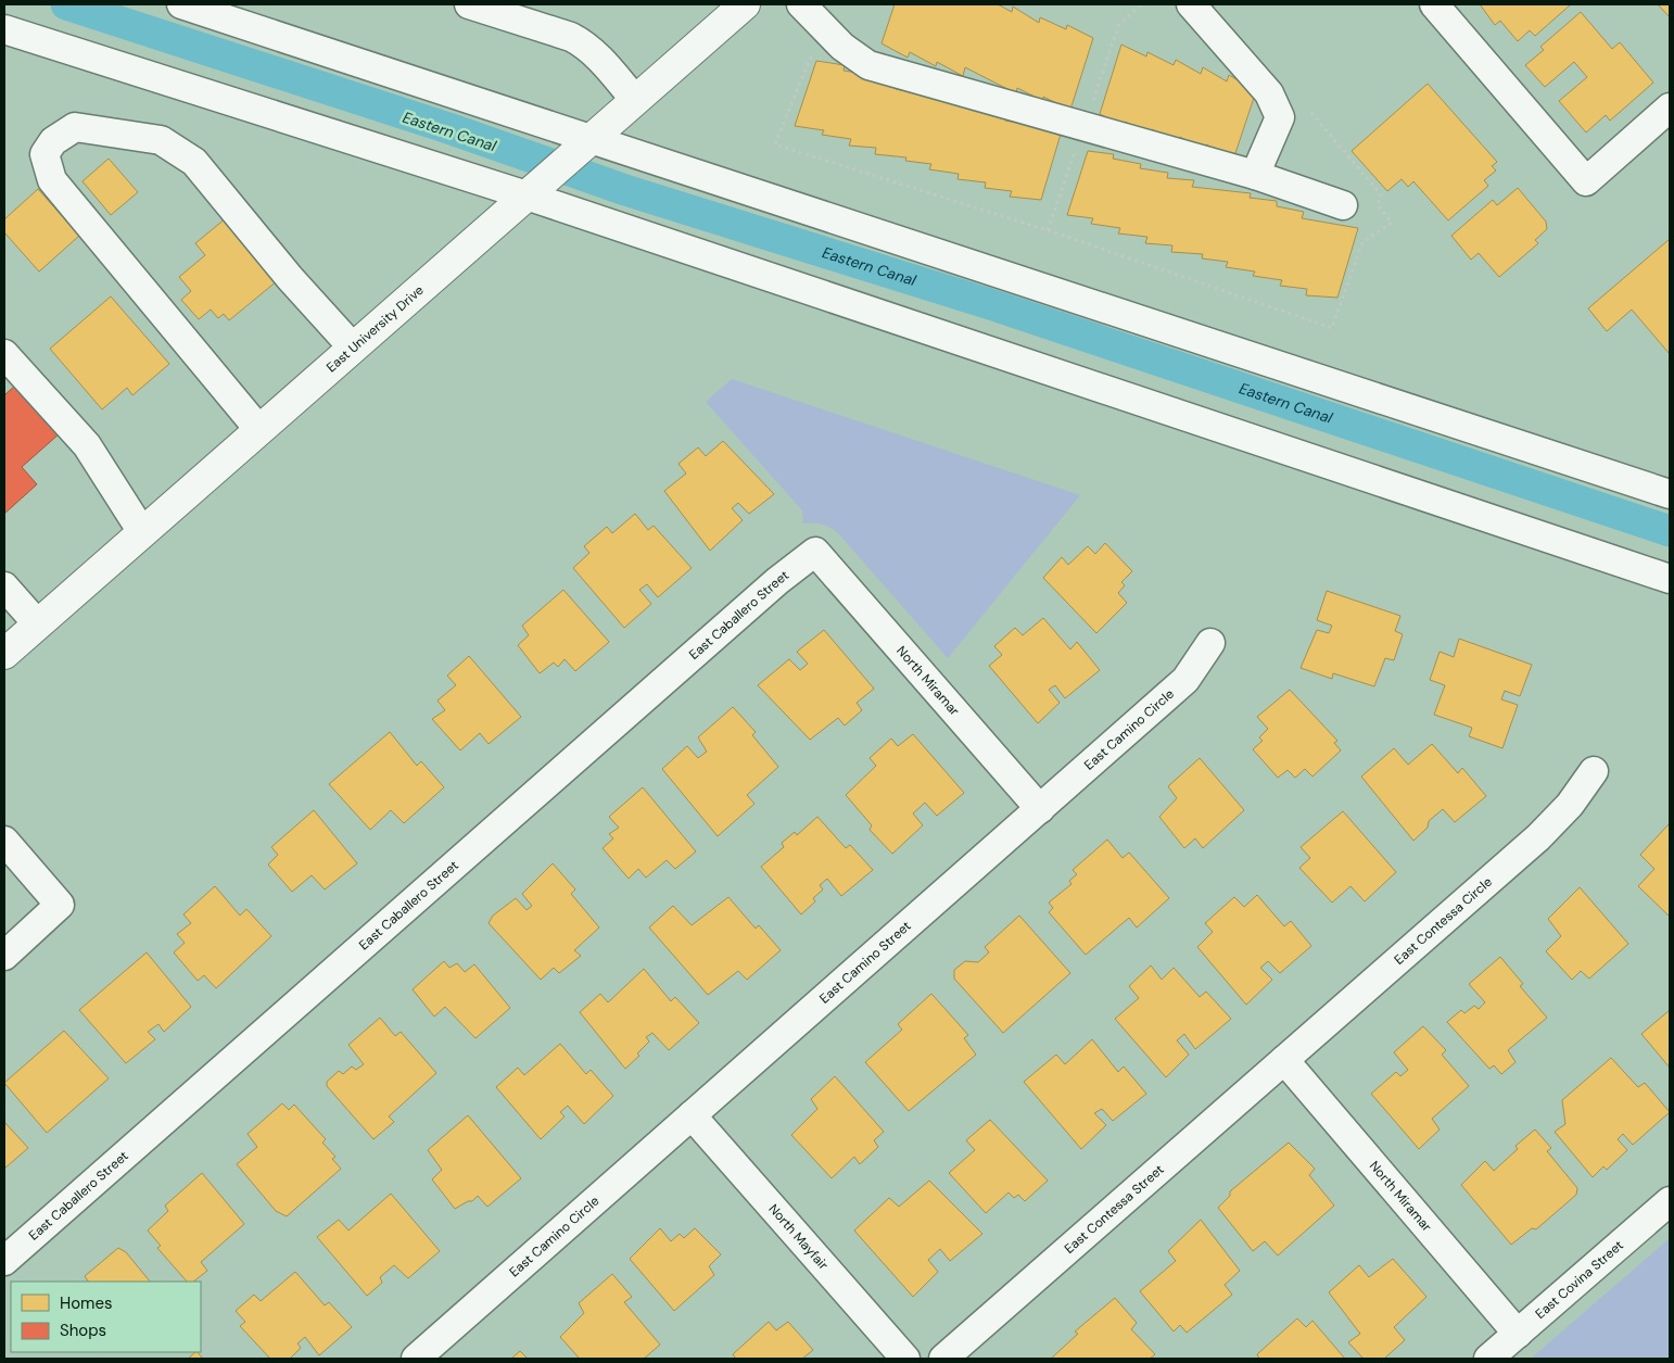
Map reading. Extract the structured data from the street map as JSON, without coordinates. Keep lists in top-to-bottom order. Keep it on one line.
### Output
{"streets":{"main road":["East University Drive"],"street":["East Caballero Street","North Miramar","East Camino Circle","East Contessa Circle","East Camino Street","East Contessa Street","North Mayfair","East Covina Street"]},"crossings":[["East Caballero Street","North Miramar"],["North Miramar","East Camino Circle"],["North Miramar","East Contessa Circle"],["North Miramar","East Camino Street"],["North Miramar","East Contessa Street"],["North Miramar","East Covina Street"],["East Camino Circle","East Camino Street"],["East Camino Circle","North Mayfair"],["East Contessa Circle","East Contessa Street"],["East Camino Street","North Mayfair"]],"water":["Eastern Canal"],"legend":["Homes","Shops"]}
